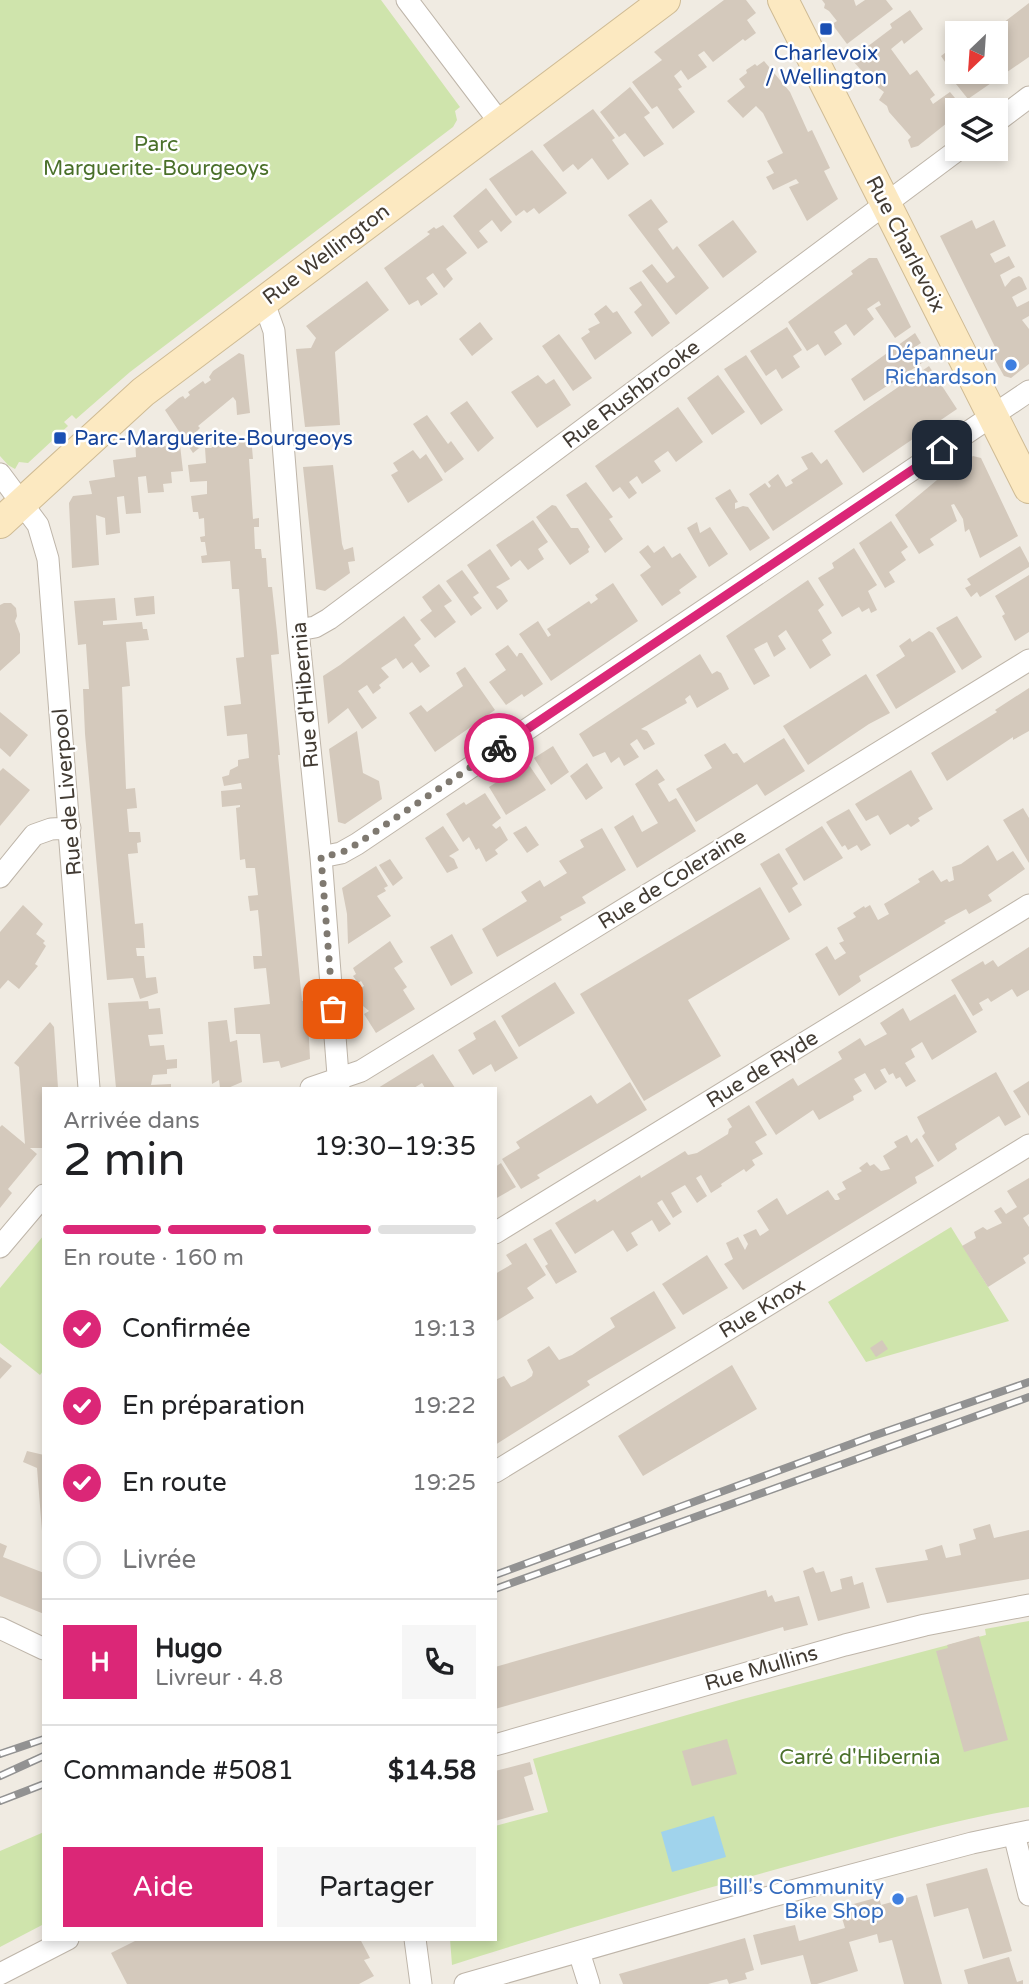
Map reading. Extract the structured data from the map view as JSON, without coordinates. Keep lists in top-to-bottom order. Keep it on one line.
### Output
{"streets":{"main road":["Rue Charlevoix","Rue Wellington"],"street":["Rue Rushbrooke","Rue d'Hibernia","Rue de Liverpool","Rue de Coleraine","Rue de Ryde","Rue Knox","Rue Mullins"]},"crossings":[["Rue Charlevoix","Rue Rushbrooke"],["Rue Wellington","Rue d'Hibernia"],["Rue Wellington","Rue de Liverpool"],["Rue Rushbrooke","Rue d'Hibernia"],["Rue d'Hibernia","Rue de Coleraine"]],"parks":["Parc Marguerite-Bourgeoys","Carré d'Hibernia"],"places":{"transit":["Charlevoix / Wellington","Parc-Marguerite-Bourgeoys"],"other":["Dépanneur Richardson","Bill's Community Bike Shop"]},"north":"bottom left","page":{"heading":["2 min","Arrivée dans","19:30–19:35"],"panel":["Hugo","Livreur · 4.8","Commande #5081","$14.58"],"bar":"En route · 160 m","list":[["Confirmée","19:13"],["En préparation","19:22"],["En route","19:25"],"Livrée"],"round":"H","buttons":["Aide","Partager"]}}
